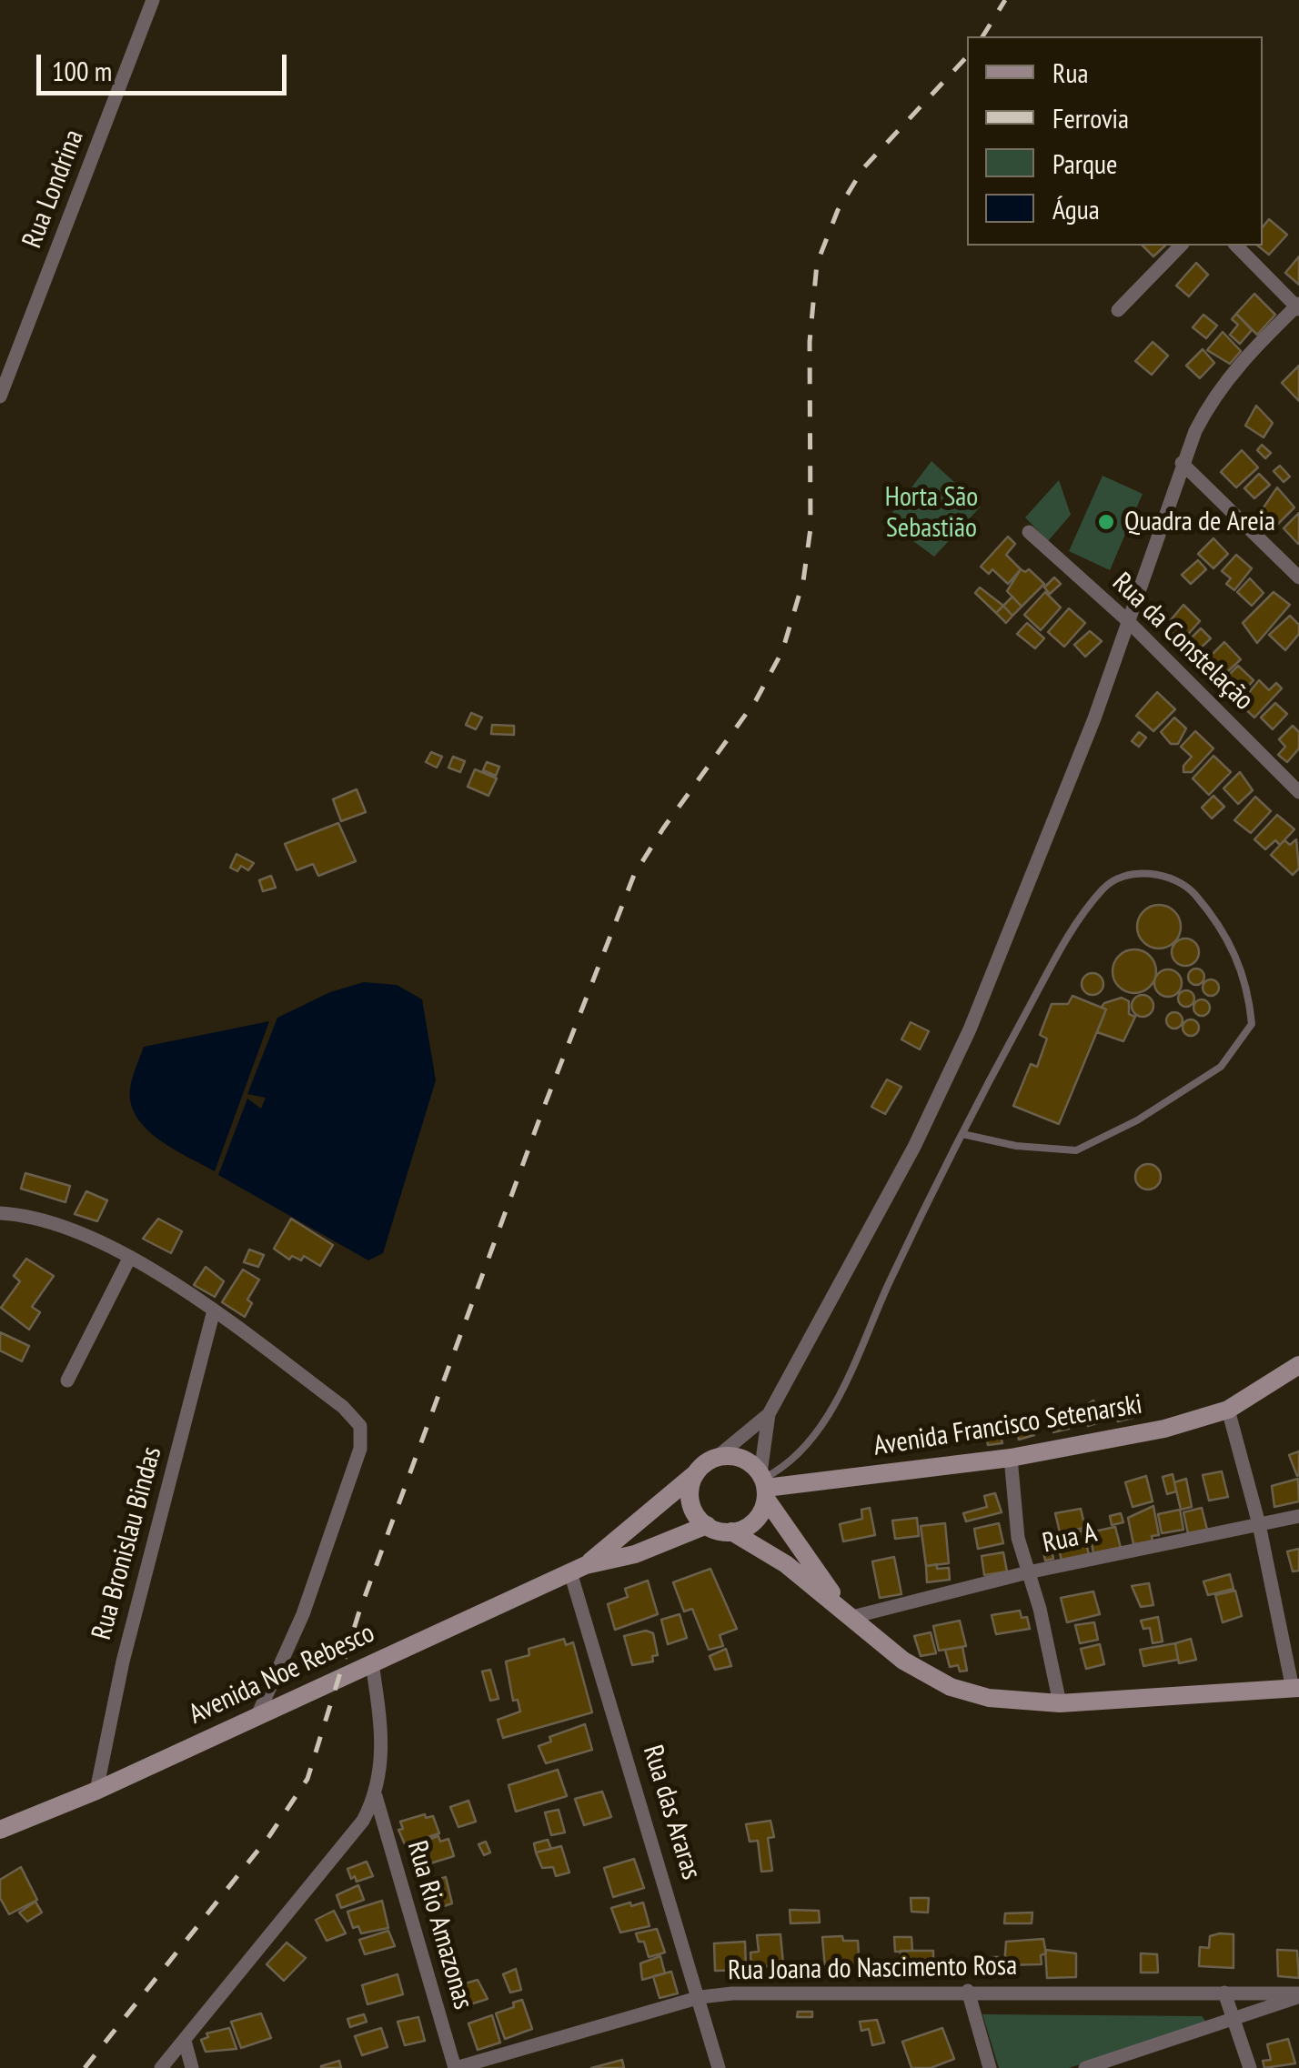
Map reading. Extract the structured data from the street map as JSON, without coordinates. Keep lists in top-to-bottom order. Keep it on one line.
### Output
{"streets":{"main road":["Avenida Francisco Setenarski","Avenida Noe Rebesco"],"street":["Rua Londrina","Rua da Constelação","Rua A","Rua Bronislau Bindas","Rua das Araras","Rua Rio Amazonas","Rua Joana do Nascimento Rosa"]},"crossings":[["Avenida Francisco Setenarski","Avenida Noe Rebesco"],["Rua Bronislau Bindas","Avenida Noe Rebesco"],["Avenida Noe Rebesco","Rua das Araras"],["Rua das Araras","Rua Joana do Nascimento Rosa"],["Rua Rio Amazonas","Rua Joana do Nascimento Rosa"]],"parks":["Horta São Sebastião"],"places":["Quadra de Areia"],"legend":["Rua","Ferrovia","Parque","Água"],"scale_bar":"100 m"}
